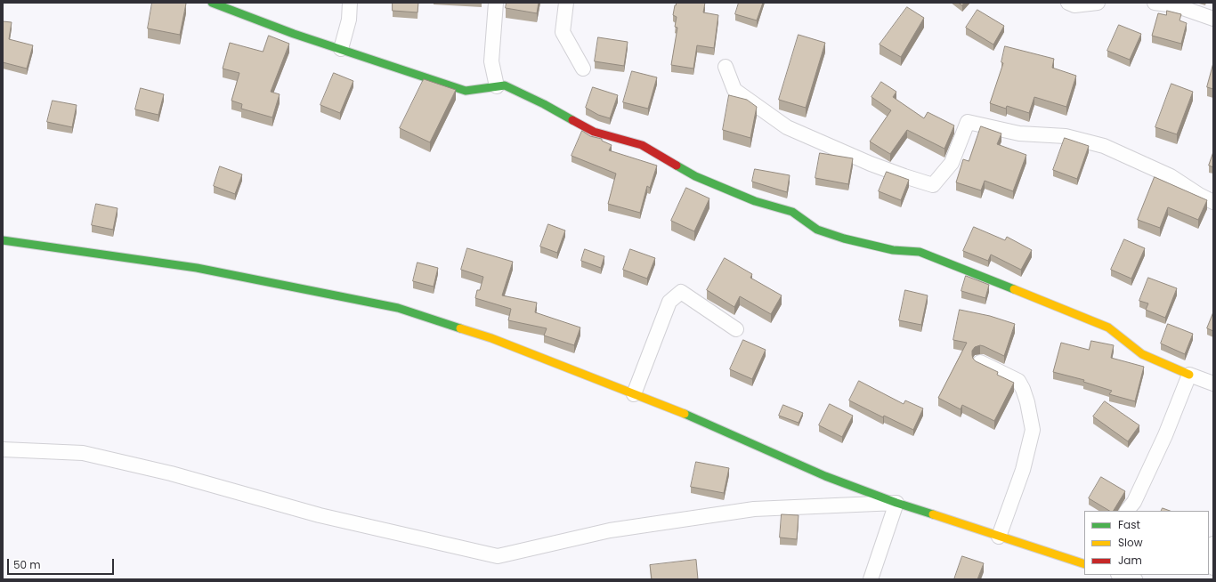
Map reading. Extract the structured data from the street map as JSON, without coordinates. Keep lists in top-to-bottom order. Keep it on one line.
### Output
{"legend":["Fast","Slow","Jam"],"scale_bar":"50 m"}
